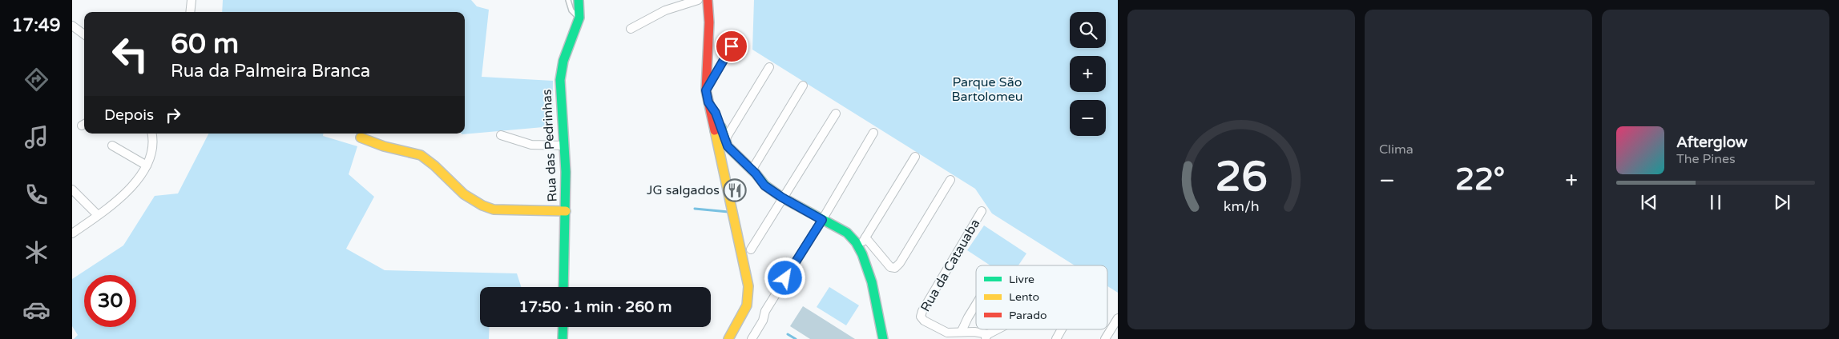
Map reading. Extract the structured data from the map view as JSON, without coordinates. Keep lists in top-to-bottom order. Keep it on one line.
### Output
{"streets":{"street":["Rua das Pedrinhas","Rua da Catauaba"]},"parks":["Parque São Bartolomeu"],"places":{"restaurant":["JG salgados"]},"legend":["Livre","Lento","Parado"],"page":{"tabs":"17:49","tile":"Clima","map_buttons":["+","−"],"turn":["60 m","Rua da Palmeira Branca"],"then":"Depois","song":["Afterglow","The Pines"],"heat":["−","22°","+"],"limit":"30","trip":"17:50 · 1 min · 260 m","gauge":["26","km/h"]}}
